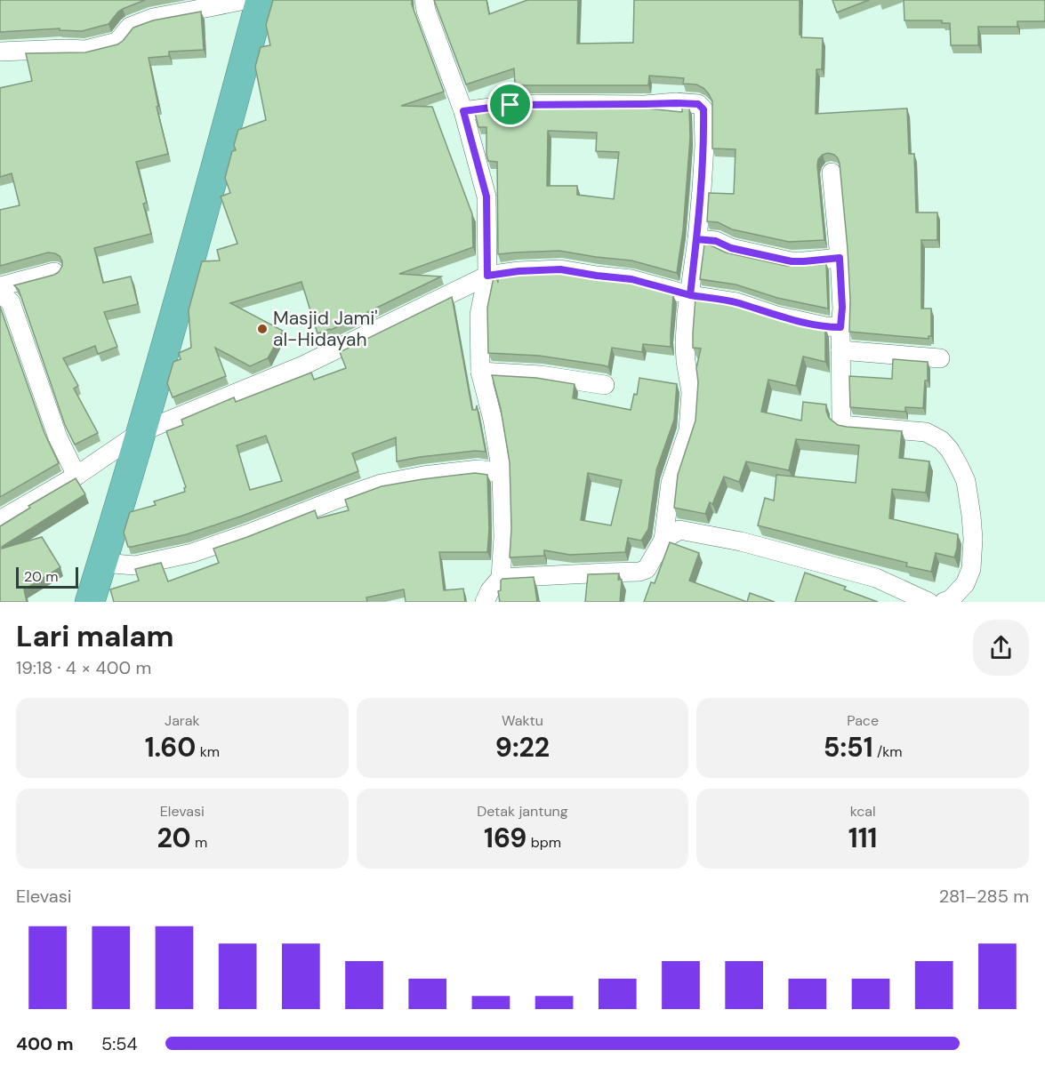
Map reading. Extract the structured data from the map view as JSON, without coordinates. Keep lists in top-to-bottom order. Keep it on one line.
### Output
{"places":["Masjid Jami' al-Hidayah"],"scale_bar":"20 m","page":{"scale":"20 m","heading":["Lari malam","19:18 · 4 × 400 m"],"stats":[["Jarak","1.60 km"],["Waktu","9:22"],["Pace","5:51 /km"],["Elevasi","20 m"],["Detak jantung","169 bpm"],["kcal","111"]],"chart":["Elevasi","281–285 m"],"list":[{"name":"400 m","note":"5:54"}]}}
